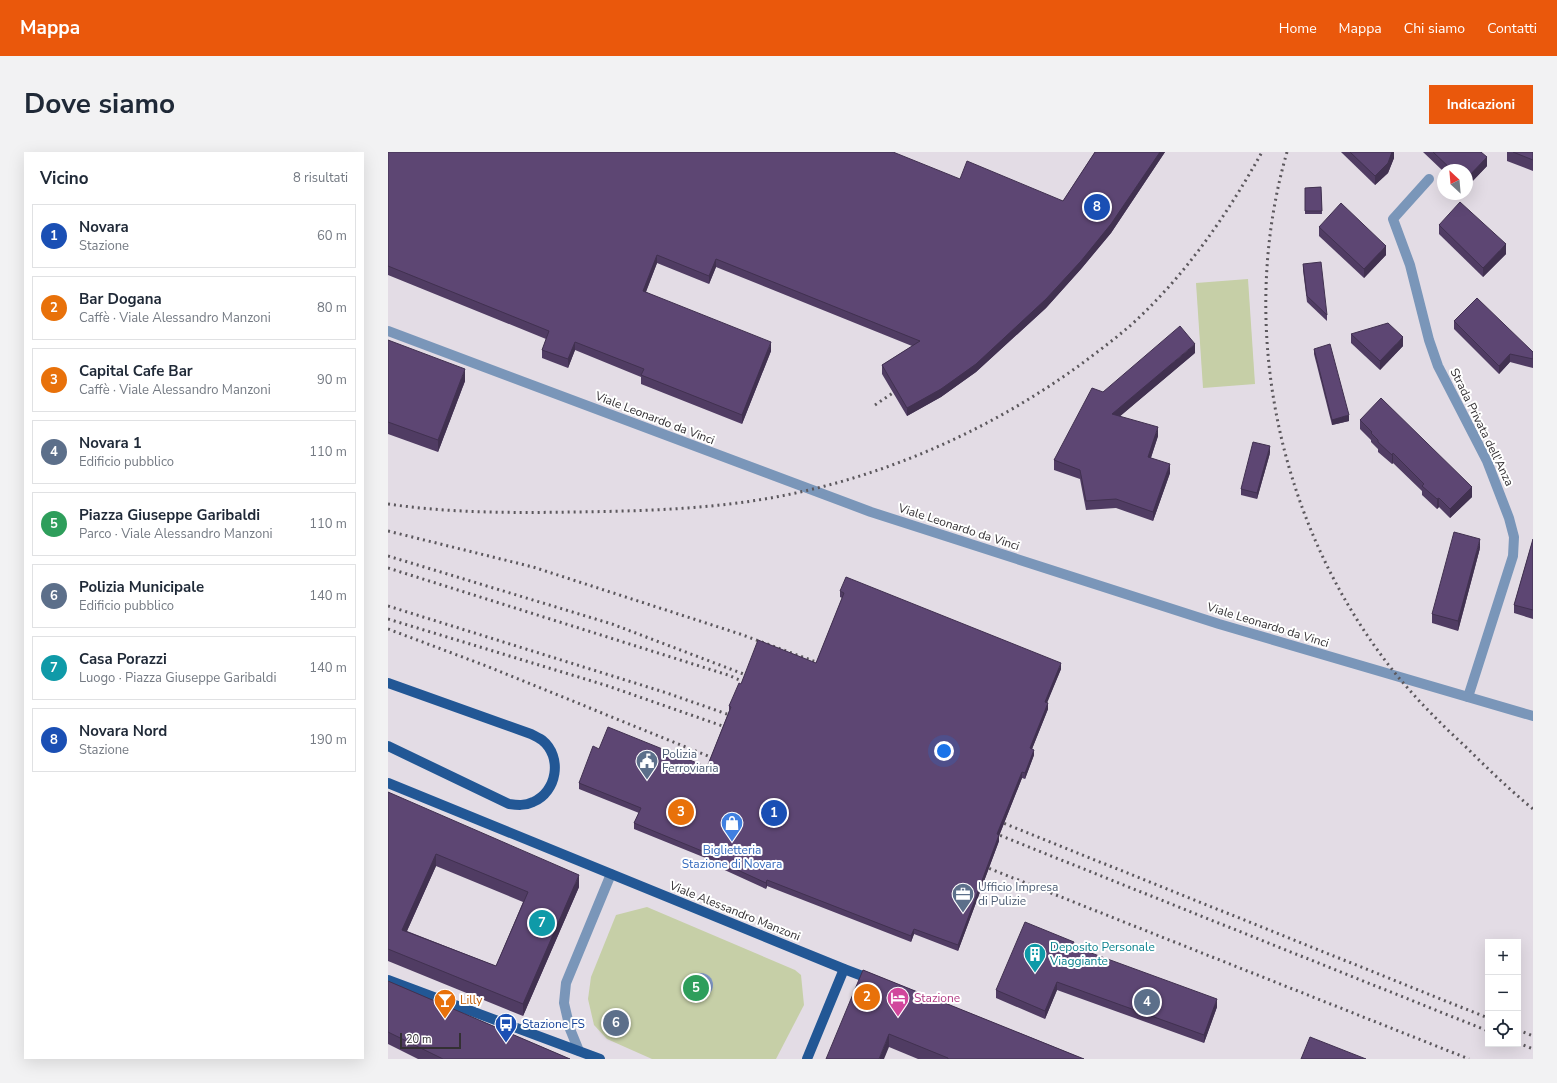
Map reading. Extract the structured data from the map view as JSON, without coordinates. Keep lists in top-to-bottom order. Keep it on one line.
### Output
{"streets":{"main road":["Viale Alessandro Manzoni"],"street":["Viale Leonardo da Vinci","Strada Privata dell'Anza"]},"crossings":[["Viale Leonardo da Vinci","Strada Privata dell'Anza"]],"places":{"public building":["Polizia Ferroviaria"],"shop":["Biglietteria Stazione di Novara"],"office":["Ufficio Impresa di Pulizie"],"building":["Deposito Personale Viaggiante"],"hotel":["Stazione"],"bar":["Lilly"],"bus stop":["Stazione FS"]},"scale_bar":"20 m","north":"top left","page":{"header":"Mappa","nav":["Home","Mappa","Chi siamo","Contatti"],"title":"Dove siamo","buttons":"Indicazioni","heading":["Vicino","8 risultati"],"pins":["8","3","1","7","5","2","4","6"],"list":[{"mark":"1","name":"Novara","note":"Stazione","value":"60 m"},{"mark":"2","name":"Bar Dogana","note":"Caffè · Viale Alessandro Manzoni","value":"80 m"},{"mark":"3","name":"Capital Cafe Bar","note":"Caffè · Viale Alessandro Manzoni","value":"90 m"},{"mark":"4","name":"Novara 1","note":"Edificio pubblico","value":"110 m"},{"mark":"5","name":"Piazza Giuseppe Garibaldi","note":"Parco · Viale Alessandro Manzoni","value":"110 m"},{"mark":"6","name":"Polizia Municipale","note":"Edificio pubblico","value":"140 m"},{"mark":"7","name":"Casa Porazzi","note":"Luogo · Piazza Giuseppe Garibaldi","value":"140 m"},{"mark":"8","name":"Novara Nord","note":"Stazione","value":"190 m"}],"map_buttons":["+","−"],"scale":"20 m"}}
